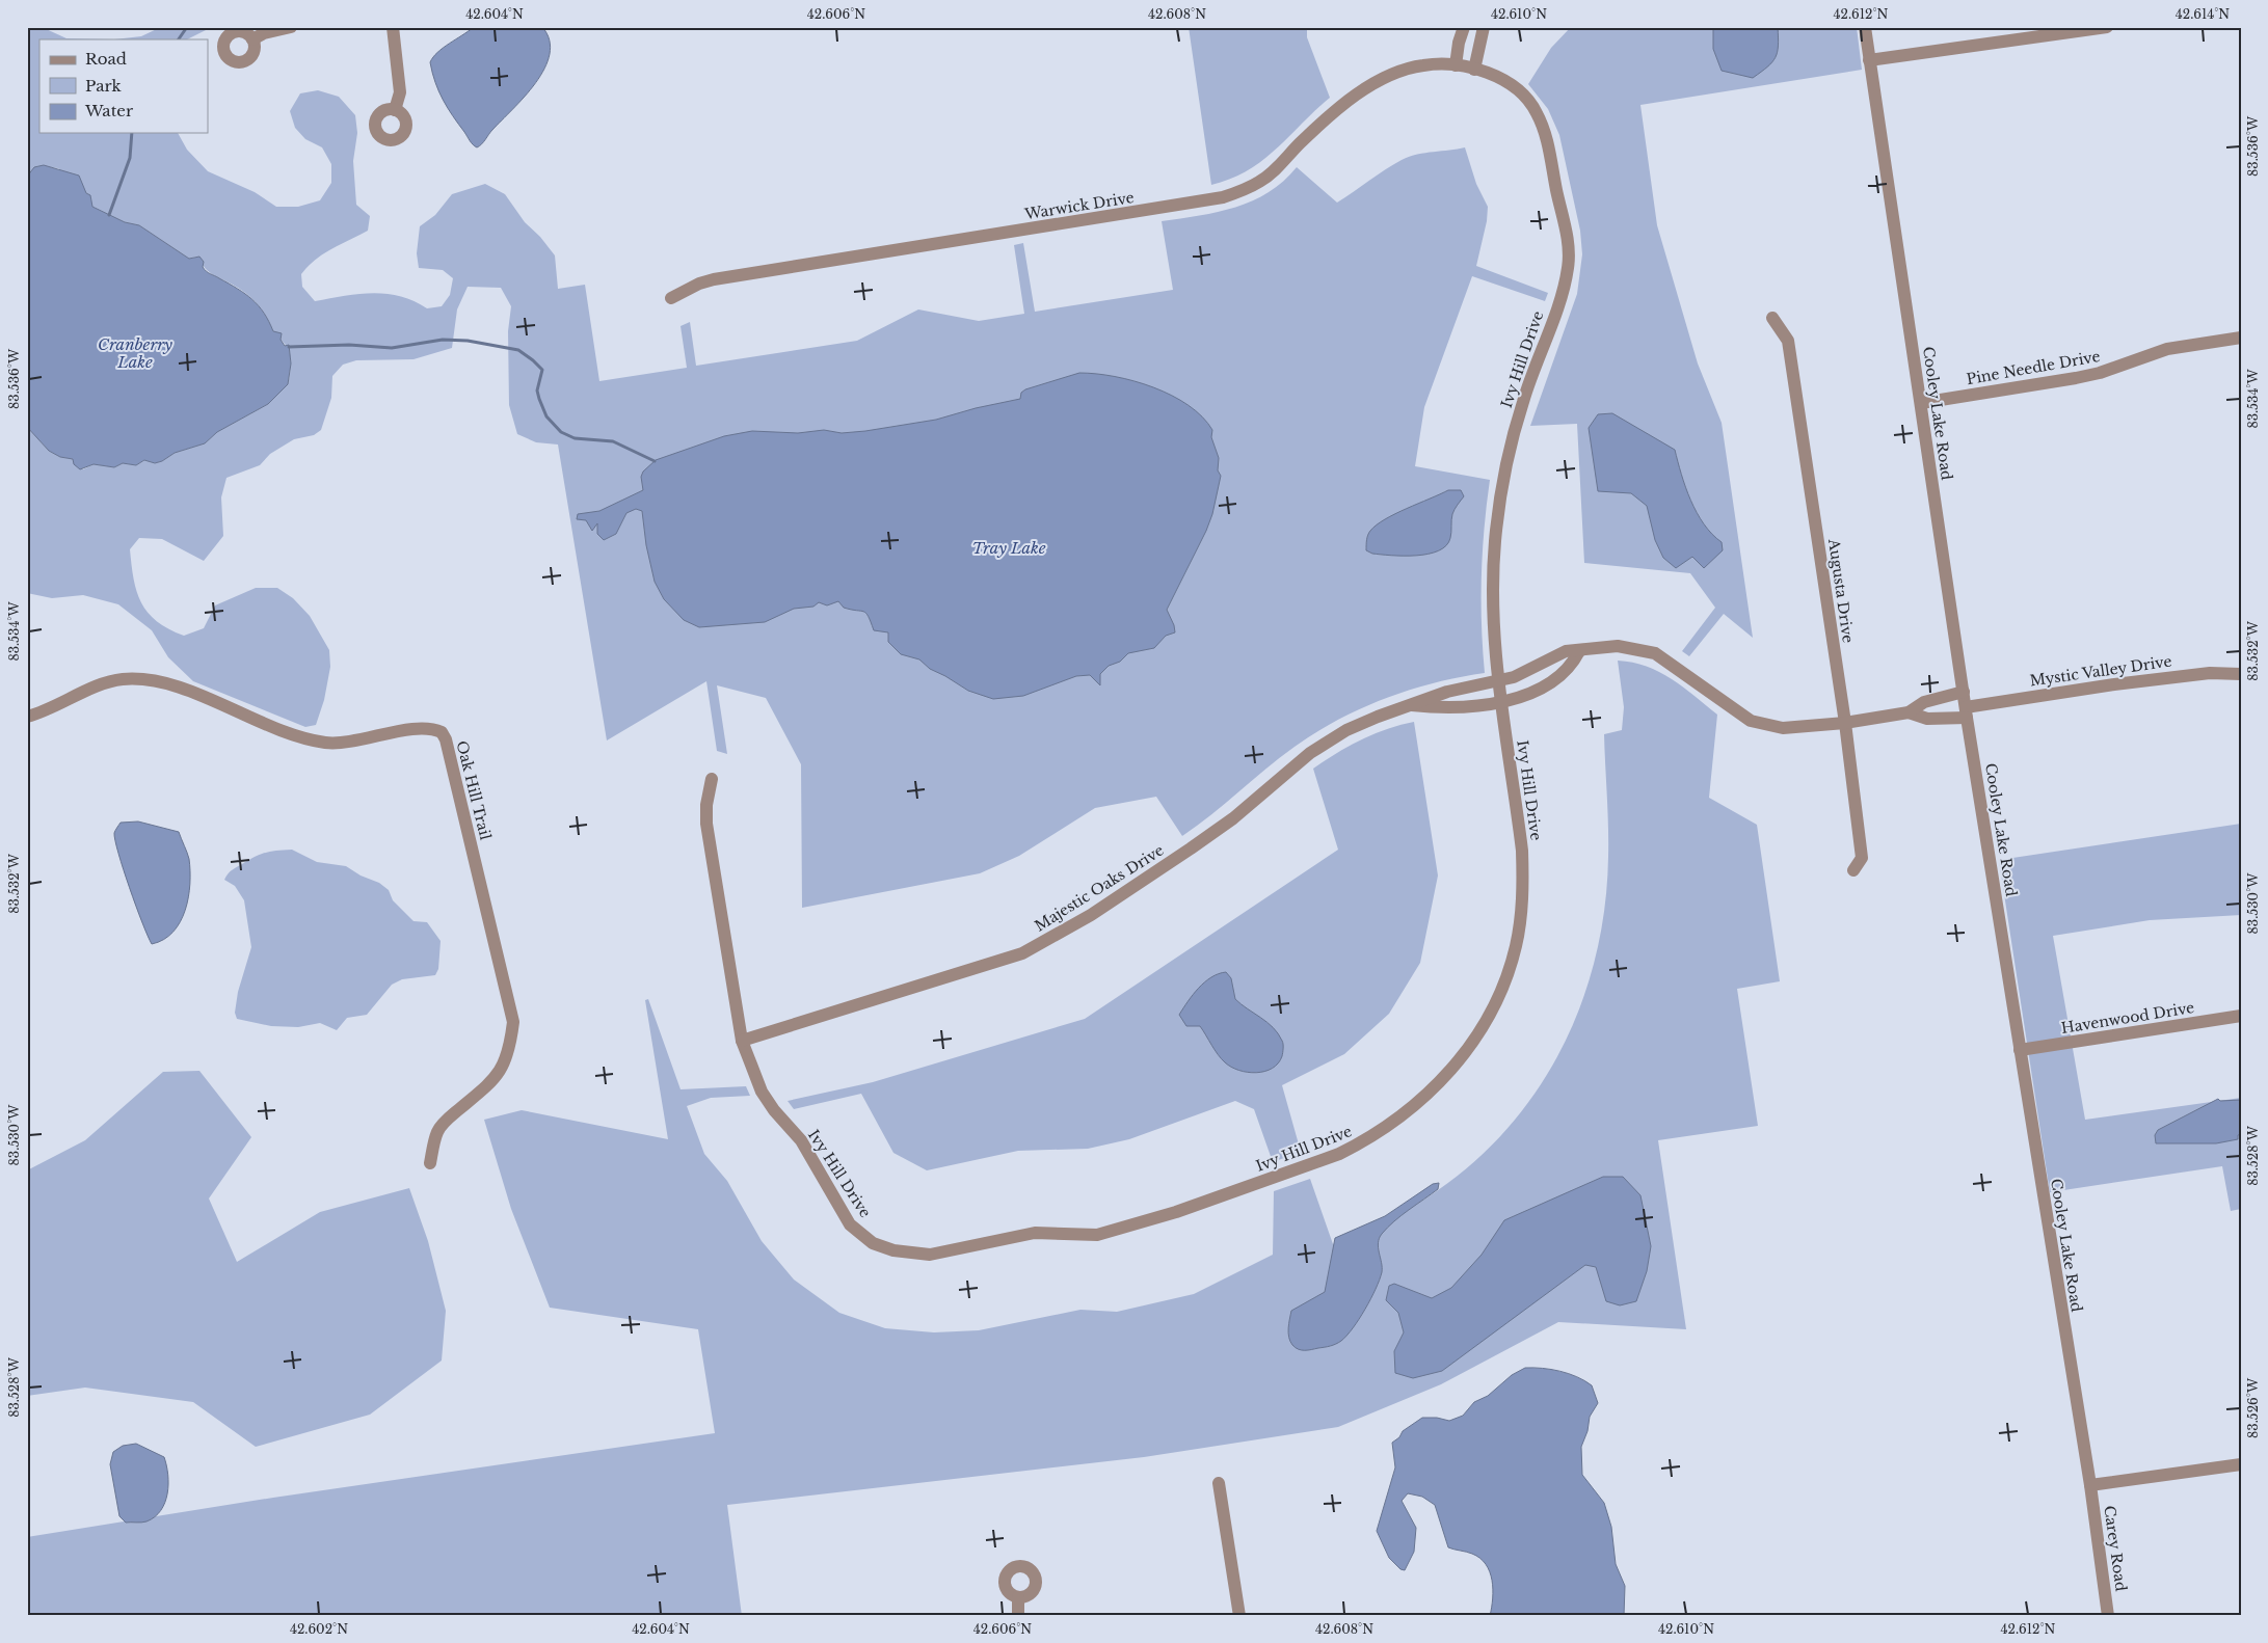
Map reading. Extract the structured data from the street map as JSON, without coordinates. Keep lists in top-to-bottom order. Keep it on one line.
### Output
{"streets":{"street":["Warwick Drive","Ivy Hill Drive","Pine Needle Drive","Cooley Lake Road","Augusta Drive","Mystic Valley Drive","Oak Hill Trail","Majestic Oaks Drive","Havenwood Drive","Carey Road"]},"crossings":[["Warwick Drive","Ivy Hill Drive"],["Ivy Hill Drive","Majestic Oaks Drive"],["Pine Needle Drive","Cooley Lake Road"],["Cooley Lake Road","Mystic Valley Drive"],["Cooley Lake Road","Majestic Oaks Drive"],["Cooley Lake Road","Havenwood Drive"],["Cooley Lake Road","Carey Road"],["Augusta Drive","Majestic Oaks Drive"],["Mystic Valley Drive","Majestic Oaks Drive"]],"water":["Cranberry Lake","Tray Lake"],"legend":["Road","Park","Water"],"coordinates":["42.604°N","42.606°N","42.608°N","42.610°N","42.612°N","42.614°N","83.536°W","83.534°W","83.532°W","83.530°W","83.528°W","83.526°W","42.602°N"]}
